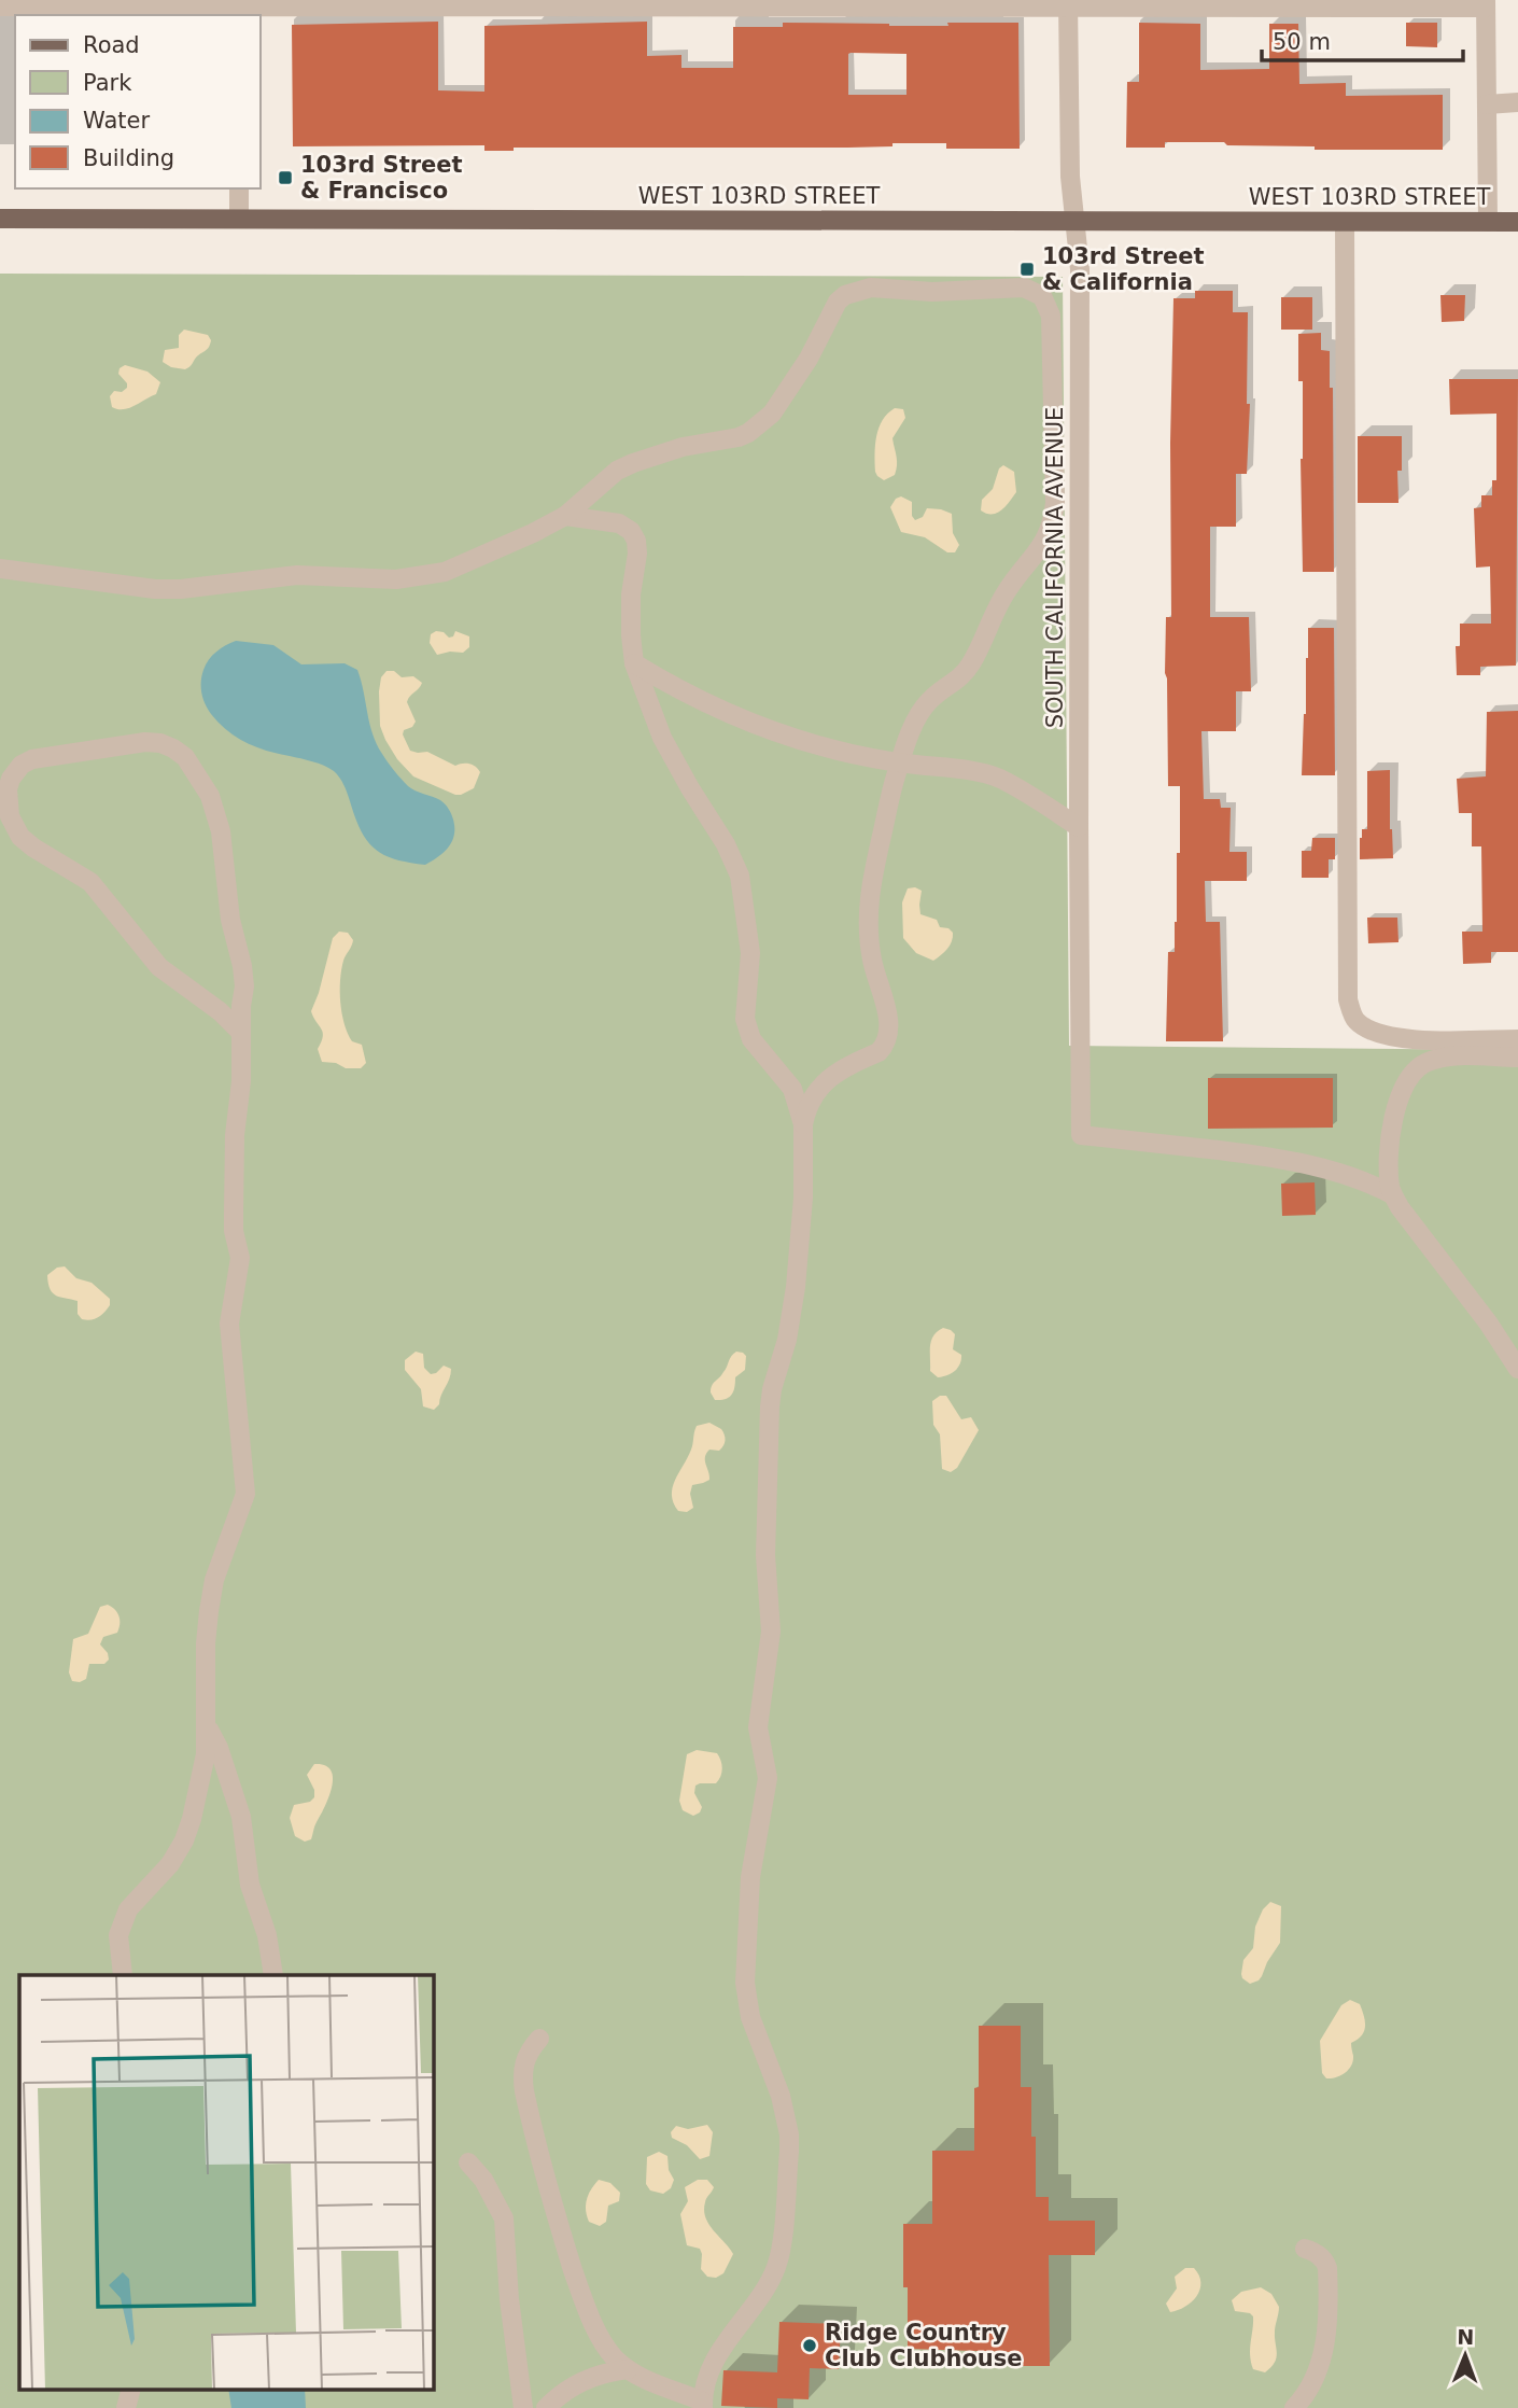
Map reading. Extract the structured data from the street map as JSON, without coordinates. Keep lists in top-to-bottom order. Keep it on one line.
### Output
{"streets":{"main road":["WEST 103RD STREET"],"street":["SOUTH CALIFORNIA AVENUE"]},"crossings":[["WEST 103RD STREET","SOUTH CALIFORNIA AVENUE"]],"places":{"transit":["103rd Street & Francisco","103rd Street & California"],"other":["Ridge Country Club Clubhouse"]},"legend":["Road","Park","Water","Building"],"scale_bar":"50 m","north":"top"}
